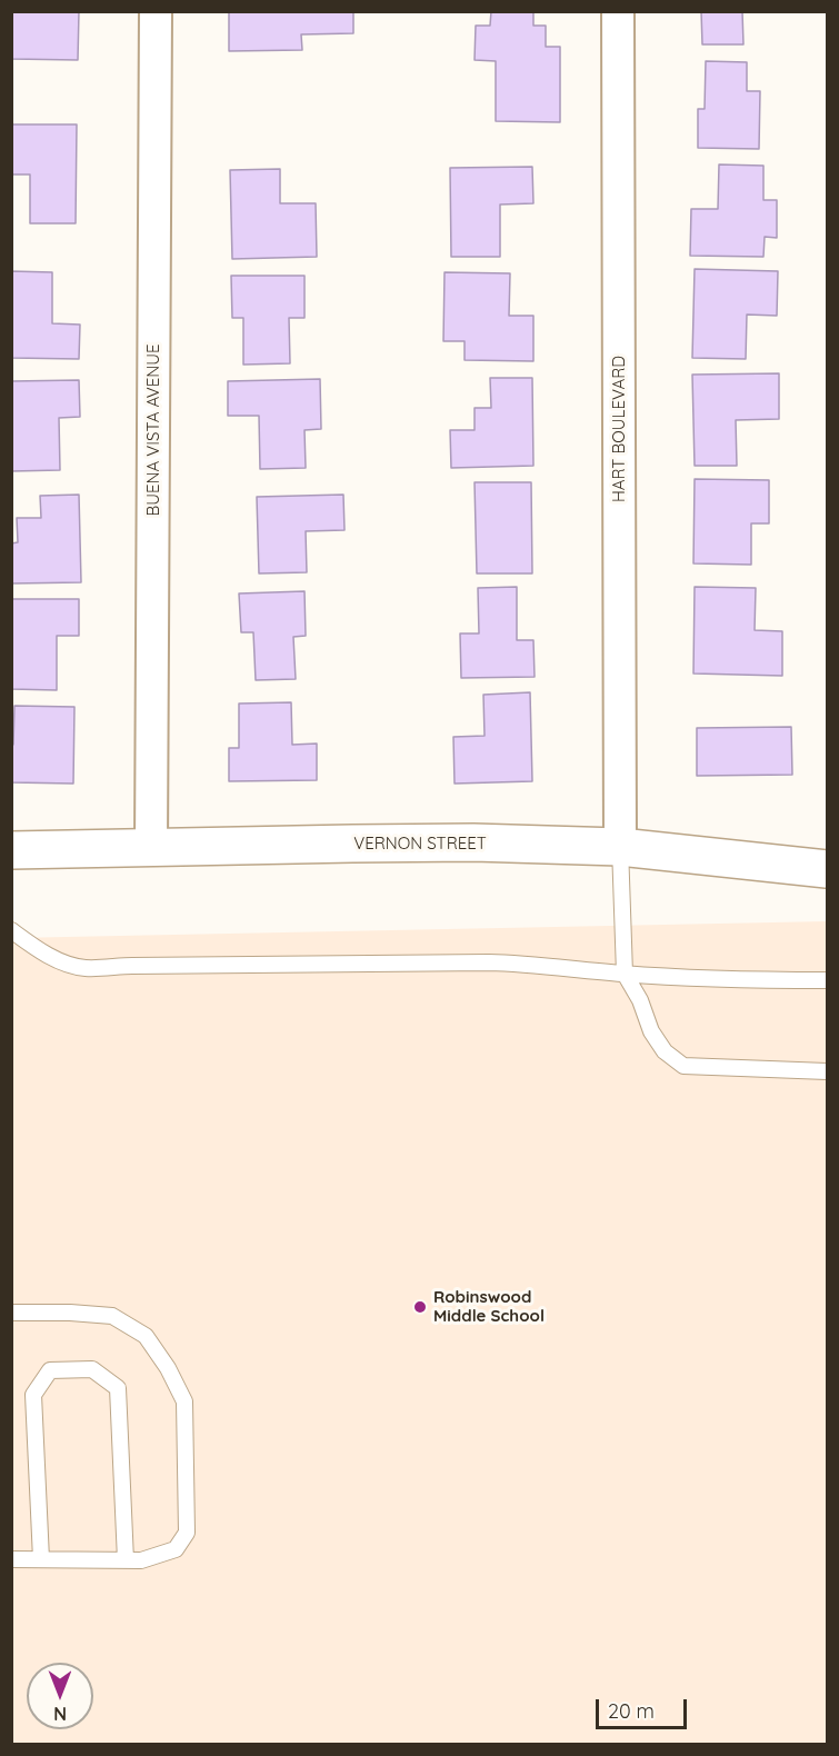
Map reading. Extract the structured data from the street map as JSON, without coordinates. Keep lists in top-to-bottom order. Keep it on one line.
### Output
{"streets":{"street":["HART BOULEVARD","BUENA VISTA AVENUE","VERNON STREET"]},"crossings":[["HART BOULEVARD","VERNON STREET"],["BUENA VISTA AVENUE","VERNON STREET"]],"places":["Robinswood Middle School"],"scale_bar":"20 m","north":"bottom"}
